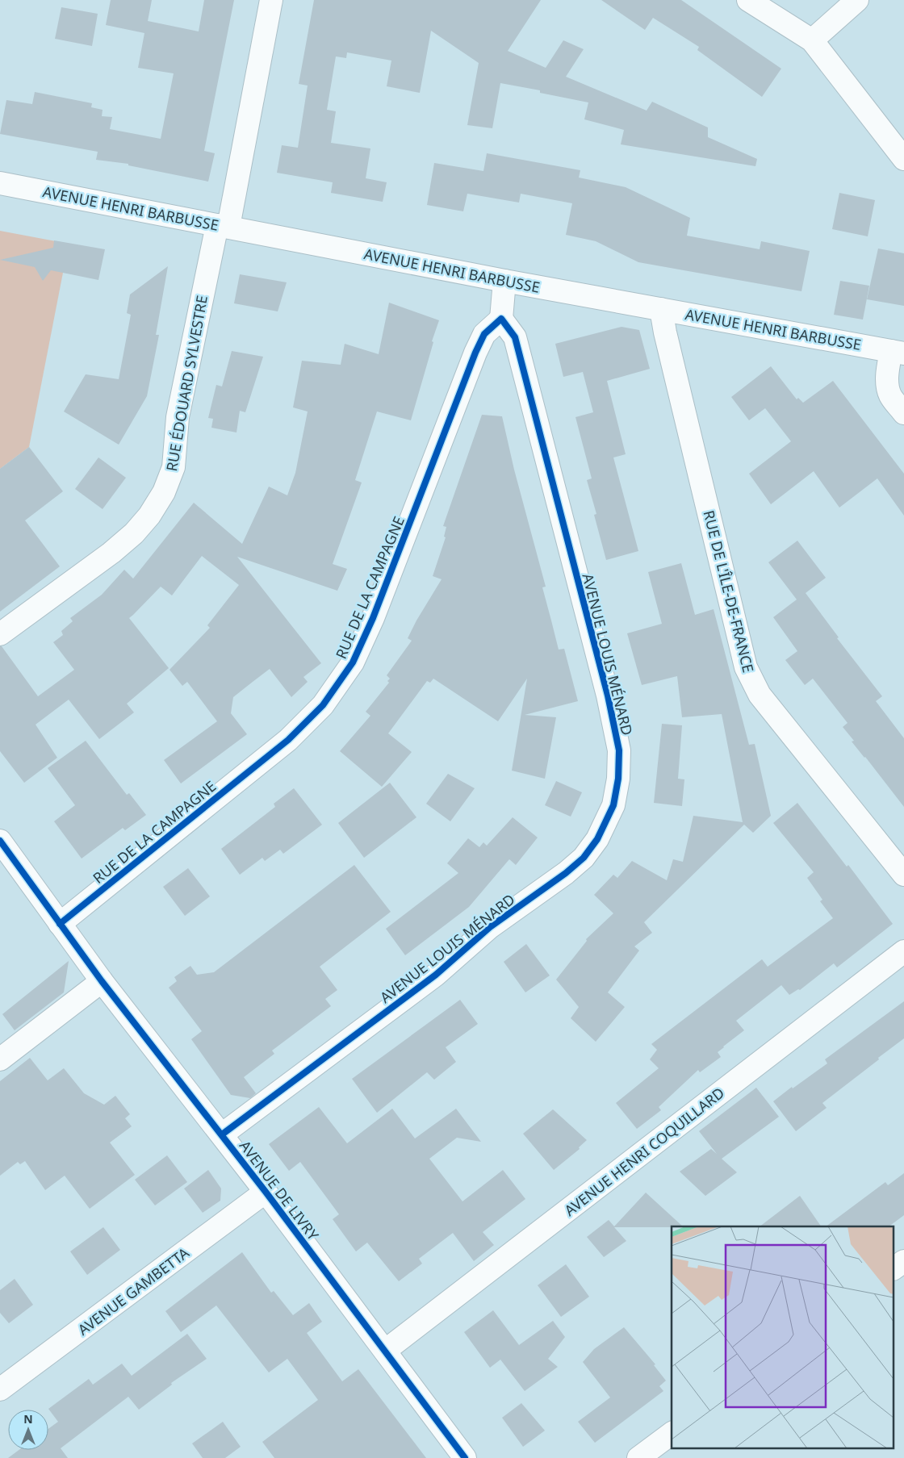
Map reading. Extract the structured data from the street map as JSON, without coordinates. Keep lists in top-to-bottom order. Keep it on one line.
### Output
{"streets":{"street":["AVENUE HENRI BARBUSSE","RUE ÉDOUARD SYLVESTRE","RUE DE LA CAMPAGNE","RUE DE L'ÎLE-DE-FRANCE","AVENUE LOUIS MÉNARD","AVENUE HENRI COQUILLARD","AVENUE DE LIVRY","AVENUE GAMBETTA"]},"crossings":[["AVENUE HENRI BARBUSSE","RUE ÉDOUARD SYLVESTRE"],["AVENUE HENRI BARBUSSE","RUE DE L'ÎLE-DE-FRANCE"],["RUE DE LA CAMPAGNE","AVENUE LOUIS MÉNARD"],["RUE DE LA CAMPAGNE","AVENUE DE LIVRY"],["AVENUE LOUIS MÉNARD","AVENUE DE LIVRY"],["AVENUE HENRI COQUILLARD","AVENUE DE LIVRY"],["AVENUE DE LIVRY","AVENUE GAMBETTA"]],"north":"top"}
